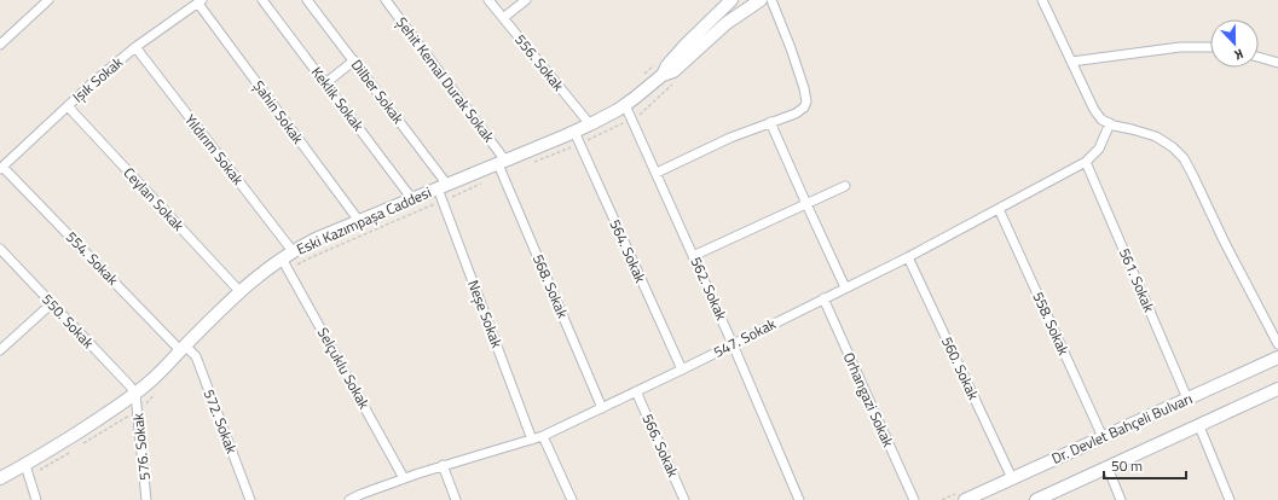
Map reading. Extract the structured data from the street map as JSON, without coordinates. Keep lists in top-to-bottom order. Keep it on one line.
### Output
{"streets":{"street":["556. Sokak","Işık Sokak","Şehit Kemal Durak Sokak","Dilber Sokak","Keklik Sokak","Şahin Sokak","Yıldırım Sokak","Ceylan Sokak","Eski Kazımpaşa Caddesi","564. Sokak","554. Sokak","561. Sokak","568. Sokak","562. Sokak","Neşe Sokak","550. Sokak","558. Sokak","547. Sokak","Selçuklu Sokak","560. Sokak","Orhangazi Sokak","572. Sokak","Dr. Devlet Bahçeli Bulvarı","566. Sokak","576. Sokak"]},"crossings":[["556. Sokak","Eski Kazımpaşa Caddesi"],["Işık Sokak","Şahin Sokak"],["Işık Sokak","Yıldırım Sokak"],["Işık Sokak","Ceylan Sokak"],["Işık Sokak","554. Sokak"],["Şehit Kemal Durak Sokak","Eski Kazımpaşa Caddesi"],["Şehit Kemal Durak Sokak","568. Sokak"],["Dilber Sokak","Eski Kazımpaşa Caddesi"],["Dilber Sokak","Neşe Sokak"],["Keklik Sokak","Eski Kazımpaşa Caddesi"],["Şahin Sokak","Eski Kazımpaşa Caddesi"],["Yıldırım Sokak","Eski Kazımpaşa Caddesi"],["Yıldırım Sokak","Selçuklu Sokak"],["Ceylan Sokak","Eski Kazımpaşa Caddesi"],["Eski Kazımpaşa Caddesi","564. Sokak"],["Eski Kazımpaşa Caddesi","554. Sokak"],["Eski Kazımpaşa Caddesi","568. Sokak"],["Eski Kazımpaşa Caddesi","562. Sokak"],["Eski Kazımpaşa Caddesi","Neşe Sokak"],["Eski Kazımpaşa Caddesi","550. Sokak"],["Eski Kazımpaşa Caddesi","Selçuklu Sokak"],["Eski Kazımpaşa Caddesi","572. Sokak"],["Eski Kazımpaşa Caddesi","576. Sokak"],["564. Sokak","547. Sokak"],["554. Sokak","572. Sokak"],["561. Sokak","547. Sokak"],["561. Sokak","Dr. Devlet Bahçeli Bulvarı"],["568. Sokak","547. Sokak"],["562. Sokak","547. Sokak"],["Neşe Sokak","547. Sokak"],["550. Sokak","576. Sokak"],["558. Sokak","547. Sokak"],["558. Sokak","Dr. Devlet Bahçeli Bulvarı"],["547. Sokak","Selçuklu Sokak"],["547. Sokak","560. Sokak"],["547. Sokak","Orhangazi Sokak"],["547. Sokak","566. Sokak"],["560. Sokak","Dr. Devlet Bahçeli Bulvarı"]],"scale_bar":"50 m","north":"bottom"}
